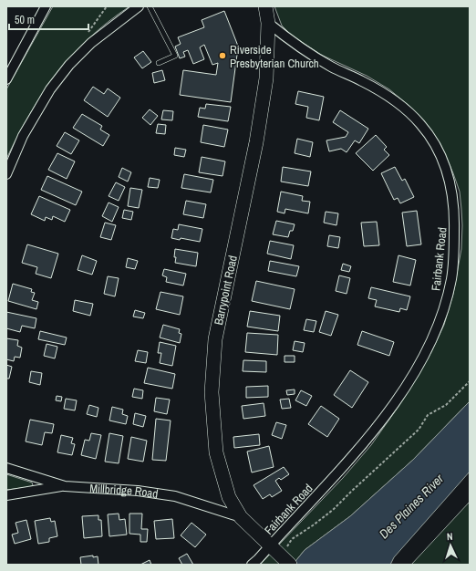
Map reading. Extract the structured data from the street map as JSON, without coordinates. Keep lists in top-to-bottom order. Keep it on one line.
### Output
{"streets":{"street":["Fairbank Road","Barrypoint Road","Millbridge Road"]},"crossings":[["Fairbank Road","Barrypoint Road"],["Barrypoint Road","Millbridge Road"]],"water":["Des Plaines River"],"places":["Riverside Presbyterian Church"],"scale_bar":"50 m","north":"top"}
